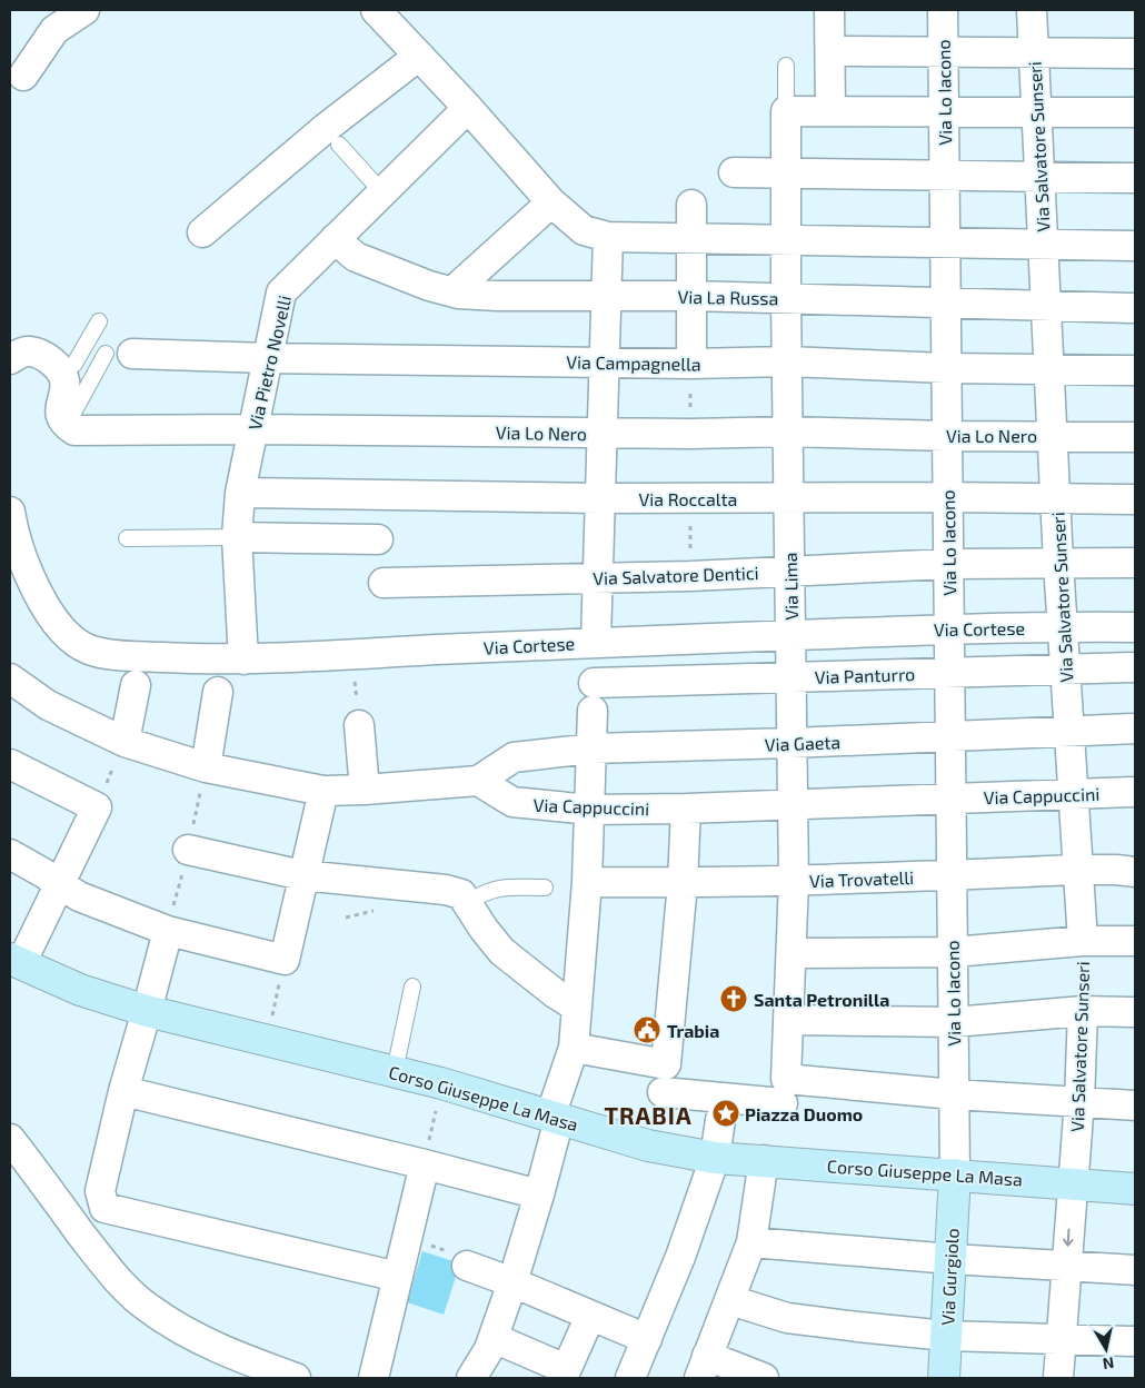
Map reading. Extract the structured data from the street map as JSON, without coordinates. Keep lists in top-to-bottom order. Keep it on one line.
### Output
{"streets":{"street":["Via Lo Iacono","Via Salvatore Sunseri","Via La Russa","Via Pietro Novelli","Via Campagnella","Via Lo Nero","Via Roccalta","Via Salvatore Dentici","Via Lima","Via Cortese","Via Panturro","Via Gaeta","Via Cappuccini","Via Trovatelli","Corso Giuseppe La Masa","Via Gurgiolo"]},"crossings":[["Via Lo Iacono","Via La Russa"],["Via Lo Iacono","Via Campagnella"],["Via Lo Iacono","Via Lo Nero"],["Via Lo Iacono","Via Roccalta"],["Via Lo Iacono","Via Salvatore Dentici"],["Via Lo Iacono","Via Cortese"],["Via Lo Iacono","Via Panturro"],["Via Lo Iacono","Via Gaeta"],["Via Lo Iacono","Via Cappuccini"],["Via Lo Iacono","Via Trovatelli"],["Via Lo Iacono","Corso Giuseppe La Masa"],["Via Lo Iacono","Via Gurgiolo"],["Via Salvatore Sunseri","Via La Russa"],["Via Salvatore Sunseri","Via Campagnella"],["Via Salvatore Sunseri","Via Lo Nero"],["Via Salvatore Sunseri","Via Roccalta"],["Via Salvatore Sunseri","Via Salvatore Dentici"],["Via Salvatore Sunseri","Via Cortese"],["Via Salvatore Sunseri","Via Panturro"],["Via Salvatore Sunseri","Via Gaeta"],["Via Salvatore Sunseri","Via Cappuccini"],["Via Salvatore Sunseri","Via Trovatelli"],["Via Salvatore Sunseri","Corso Giuseppe La Masa"],["Via La Russa","Via Pietro Novelli"],["Via La Russa","Via Lima"],["Via Pietro Novelli","Via Campagnella"],["Via Pietro Novelli","Via Lo Nero"],["Via Pietro Novelli","Via Roccalta"],["Via Pietro Novelli","Via Cortese"],["Via Campagnella","Via Lima"],["Via Lo Nero","Via Lima"],["Via Roccalta","Via Lima"],["Via Salvatore Dentici","Via Lima"],["Via Lima","Via Cortese"],["Via Lima","Via Panturro"],["Via Lima","Via Gaeta"],["Via Lima","Via Cappuccini"],["Via Lima","Via Trovatelli"],["Via Panturro","Via Gaeta"],["Via Gaeta","Via Cappuccini"],["Corso Giuseppe La Masa","Via Gurgiolo"]],"districts":["TRABIA"],"places":{"church":["Santa Petronilla"],"public building":["Trabia"],"place":["Piazza Duomo"]},"north":"bottom"}
